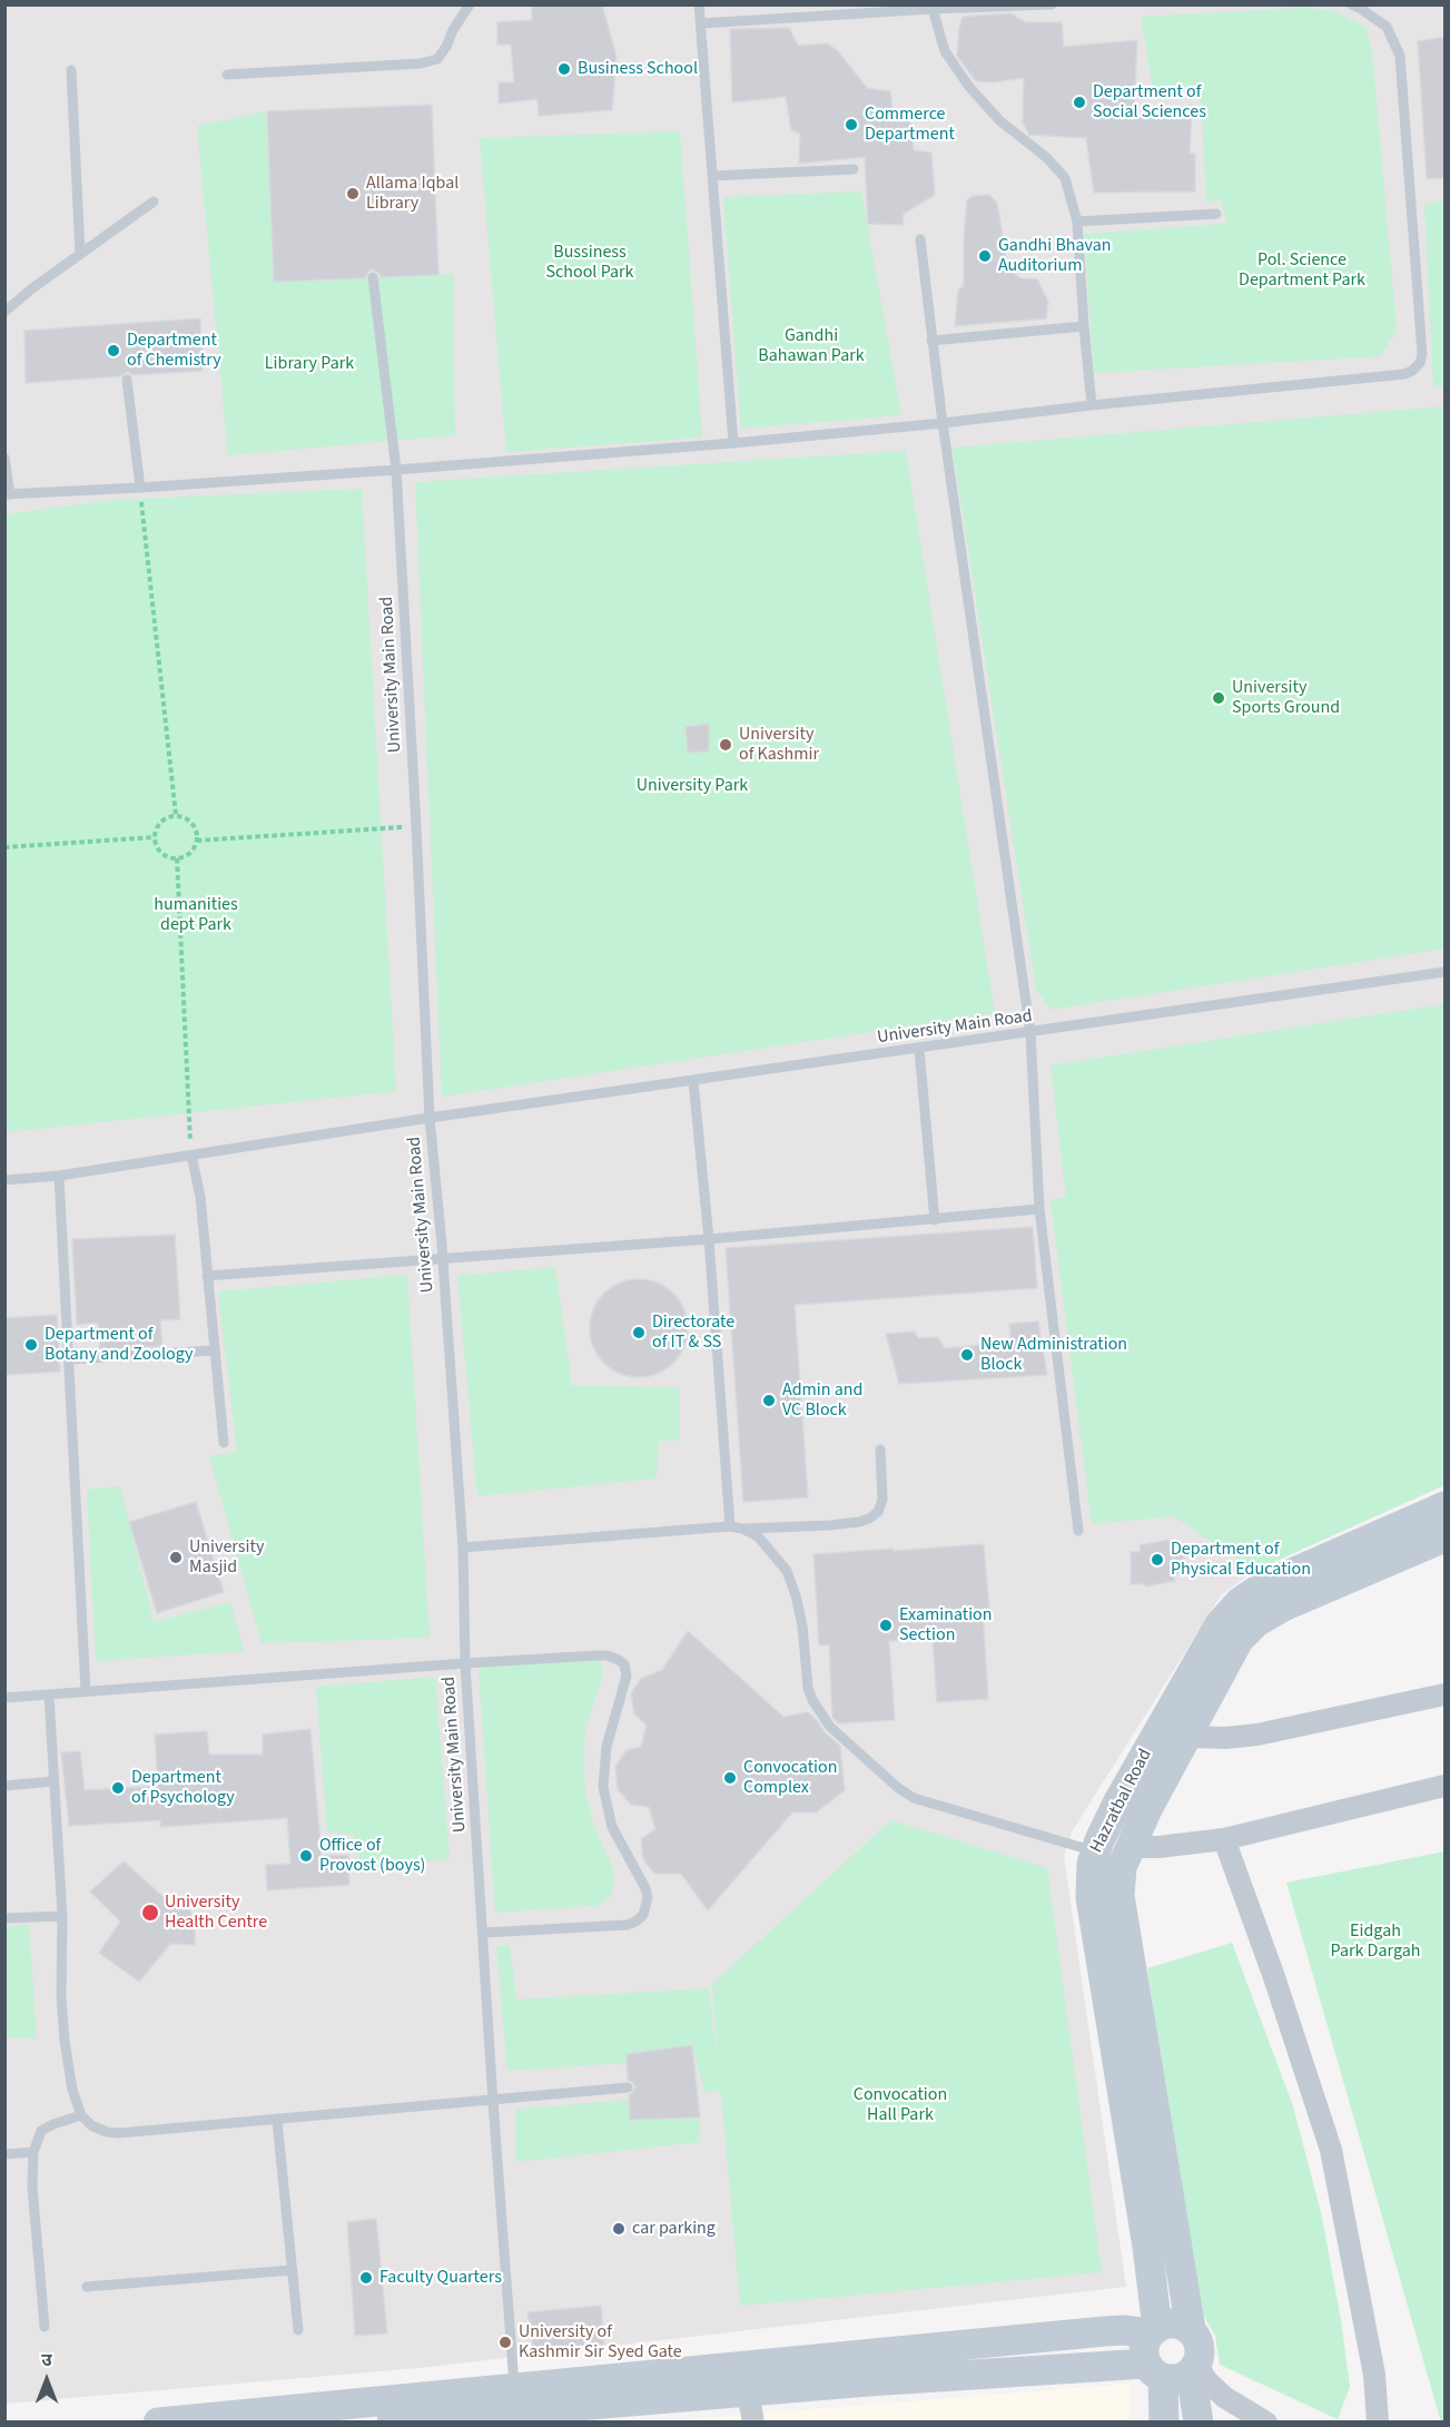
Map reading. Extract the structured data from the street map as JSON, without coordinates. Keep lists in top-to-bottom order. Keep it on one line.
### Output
{"streets":{"main road":["Hazratbal Road"],"lane":["University Main Road"]},"parks":["Bussiness School Park","Pol. Science Department Park","Gandhi Bahawan Park","Library Park","University Park","humanities dept Park","Eidgah Park Dargah","Convocation Hall Park"],"places":["Business School","Department of Social Sciences","Commerce Department","Allama Iqbal Library","Gandhi Bhavan Auditorium","Department of Chemistry","University Sports Ground","University of Kashmir","Directorate of IT & SS","Department of Botany and Zoology","New Administration Block","Admin and VC Block","University Masjid","Department of Physical Education","Examination Section","Convocation Complex","Department of Psychology","Office of Provost (boys)","University Health Centre","car parking","Faculty Quarters","University of Kashmir Sir Syed Gate"],"north":"top"}
